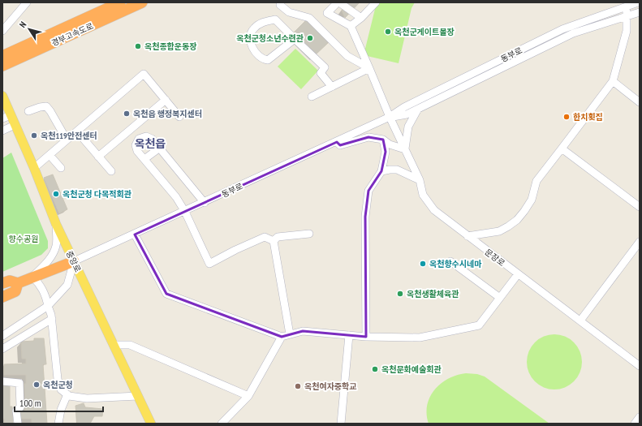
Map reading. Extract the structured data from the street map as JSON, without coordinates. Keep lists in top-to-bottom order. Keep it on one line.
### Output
{"streets":{"highway":["경부고속도로"],"main road":["중앙로"],"street":["동부로","문장로"]},"crossings":[["동부로","문장로"],["동부로","중앙로"]],"districts":["옥천읍"],"parks":["향수공원"],"places":["옥천군게이트볼장","옥천군청소년수련관","옥천종합운동장","옥천읍 행정복지센터","한치횟집","옥천119안전센터","옥천군청 다목적회관","옥천향수시네마","옥천생활체육관","옥천문화예술회관","옥천군청","옥천여자중학교"],"scale_bar":"100 m","north":"top left"}
